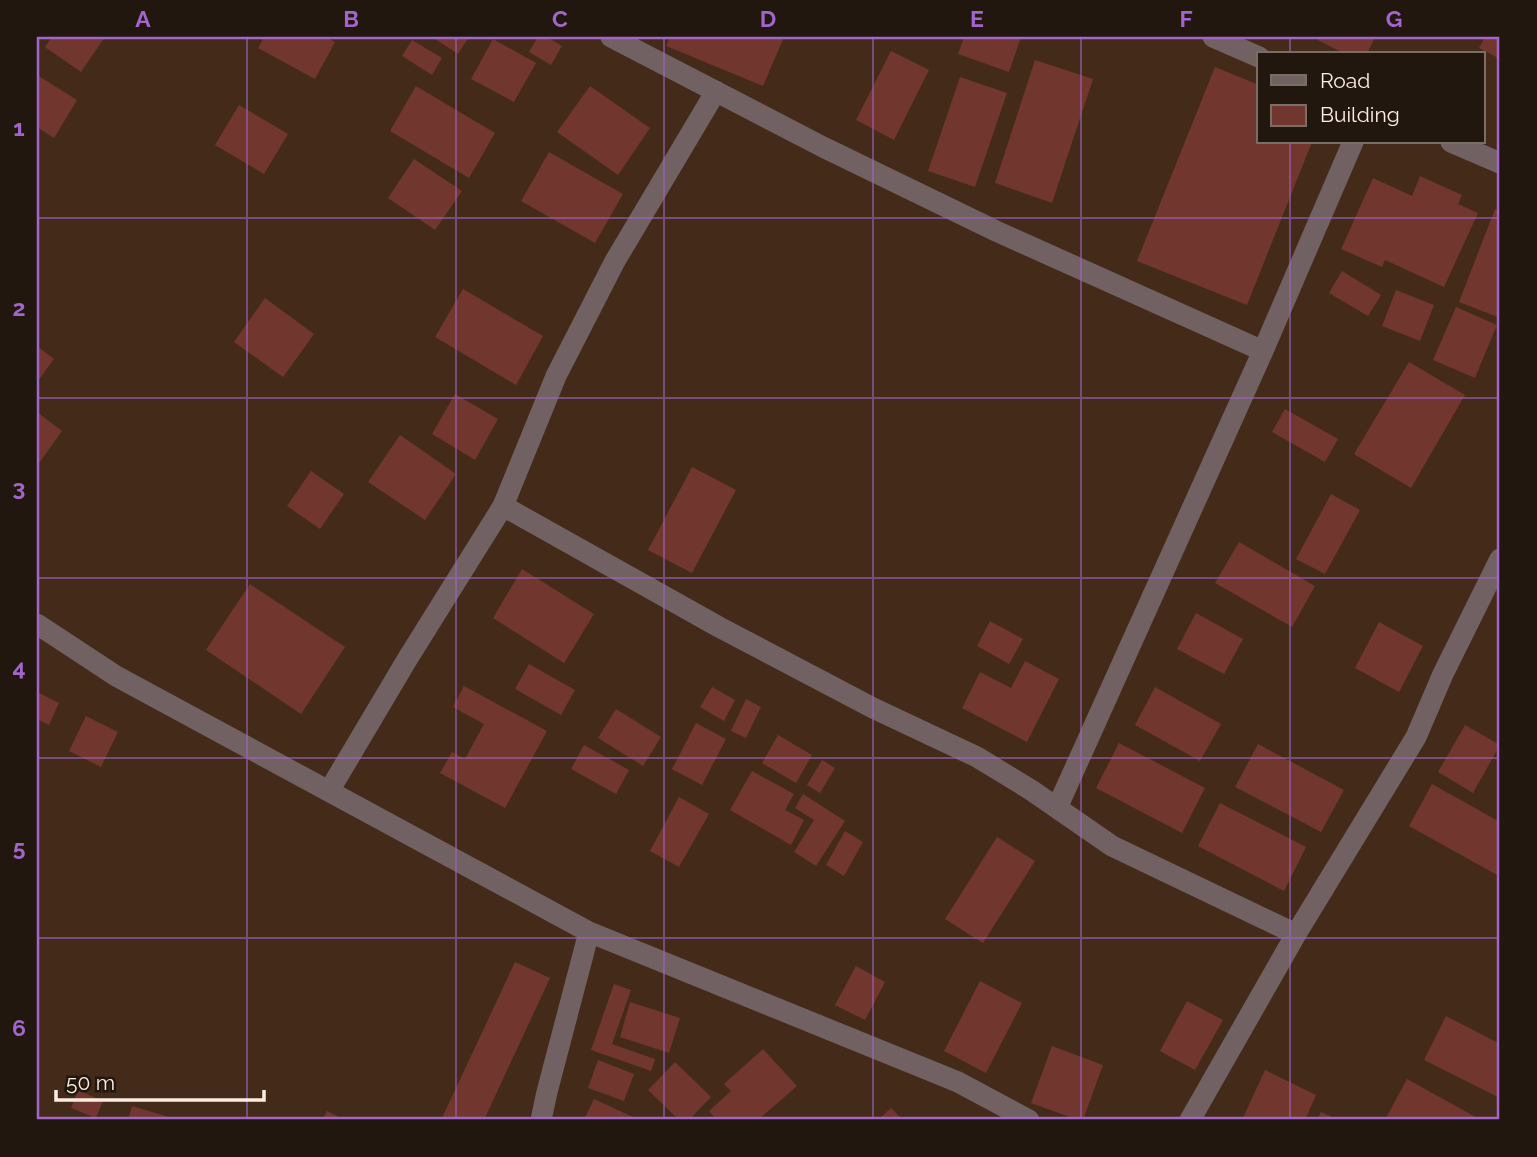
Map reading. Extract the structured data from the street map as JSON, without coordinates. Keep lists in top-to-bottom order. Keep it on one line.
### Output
{"legend":["Road","Building"],"scale_bar":"50 m","grid":{"columns":["A","B","C","D","E","F","G"],"rows":["1","2","3","4","5","6"]}}
